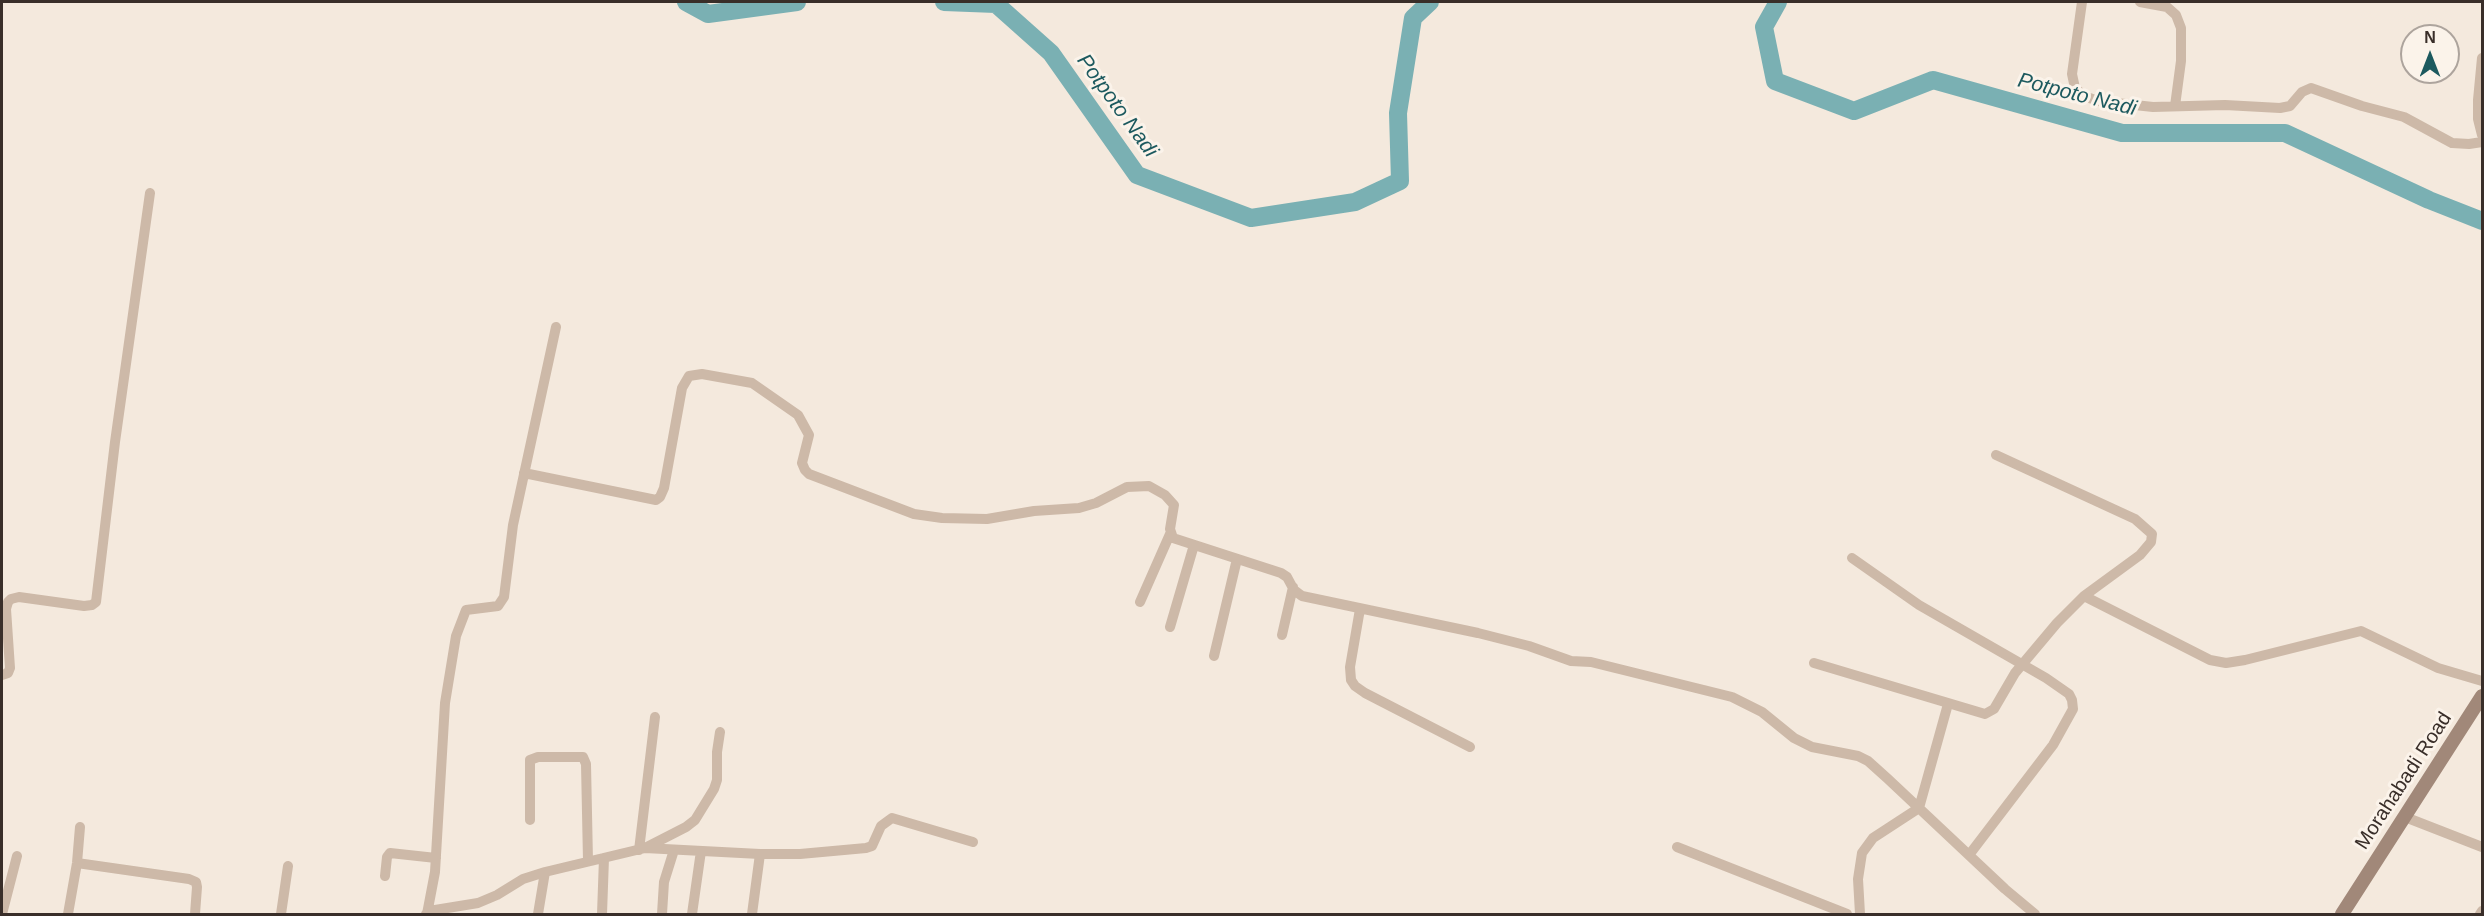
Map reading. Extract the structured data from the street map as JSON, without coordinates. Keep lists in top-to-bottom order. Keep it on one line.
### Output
{"streets":{"main road":["Morahabadi Road"]},"water":["Potpoto Nadi"],"north":"top"}
